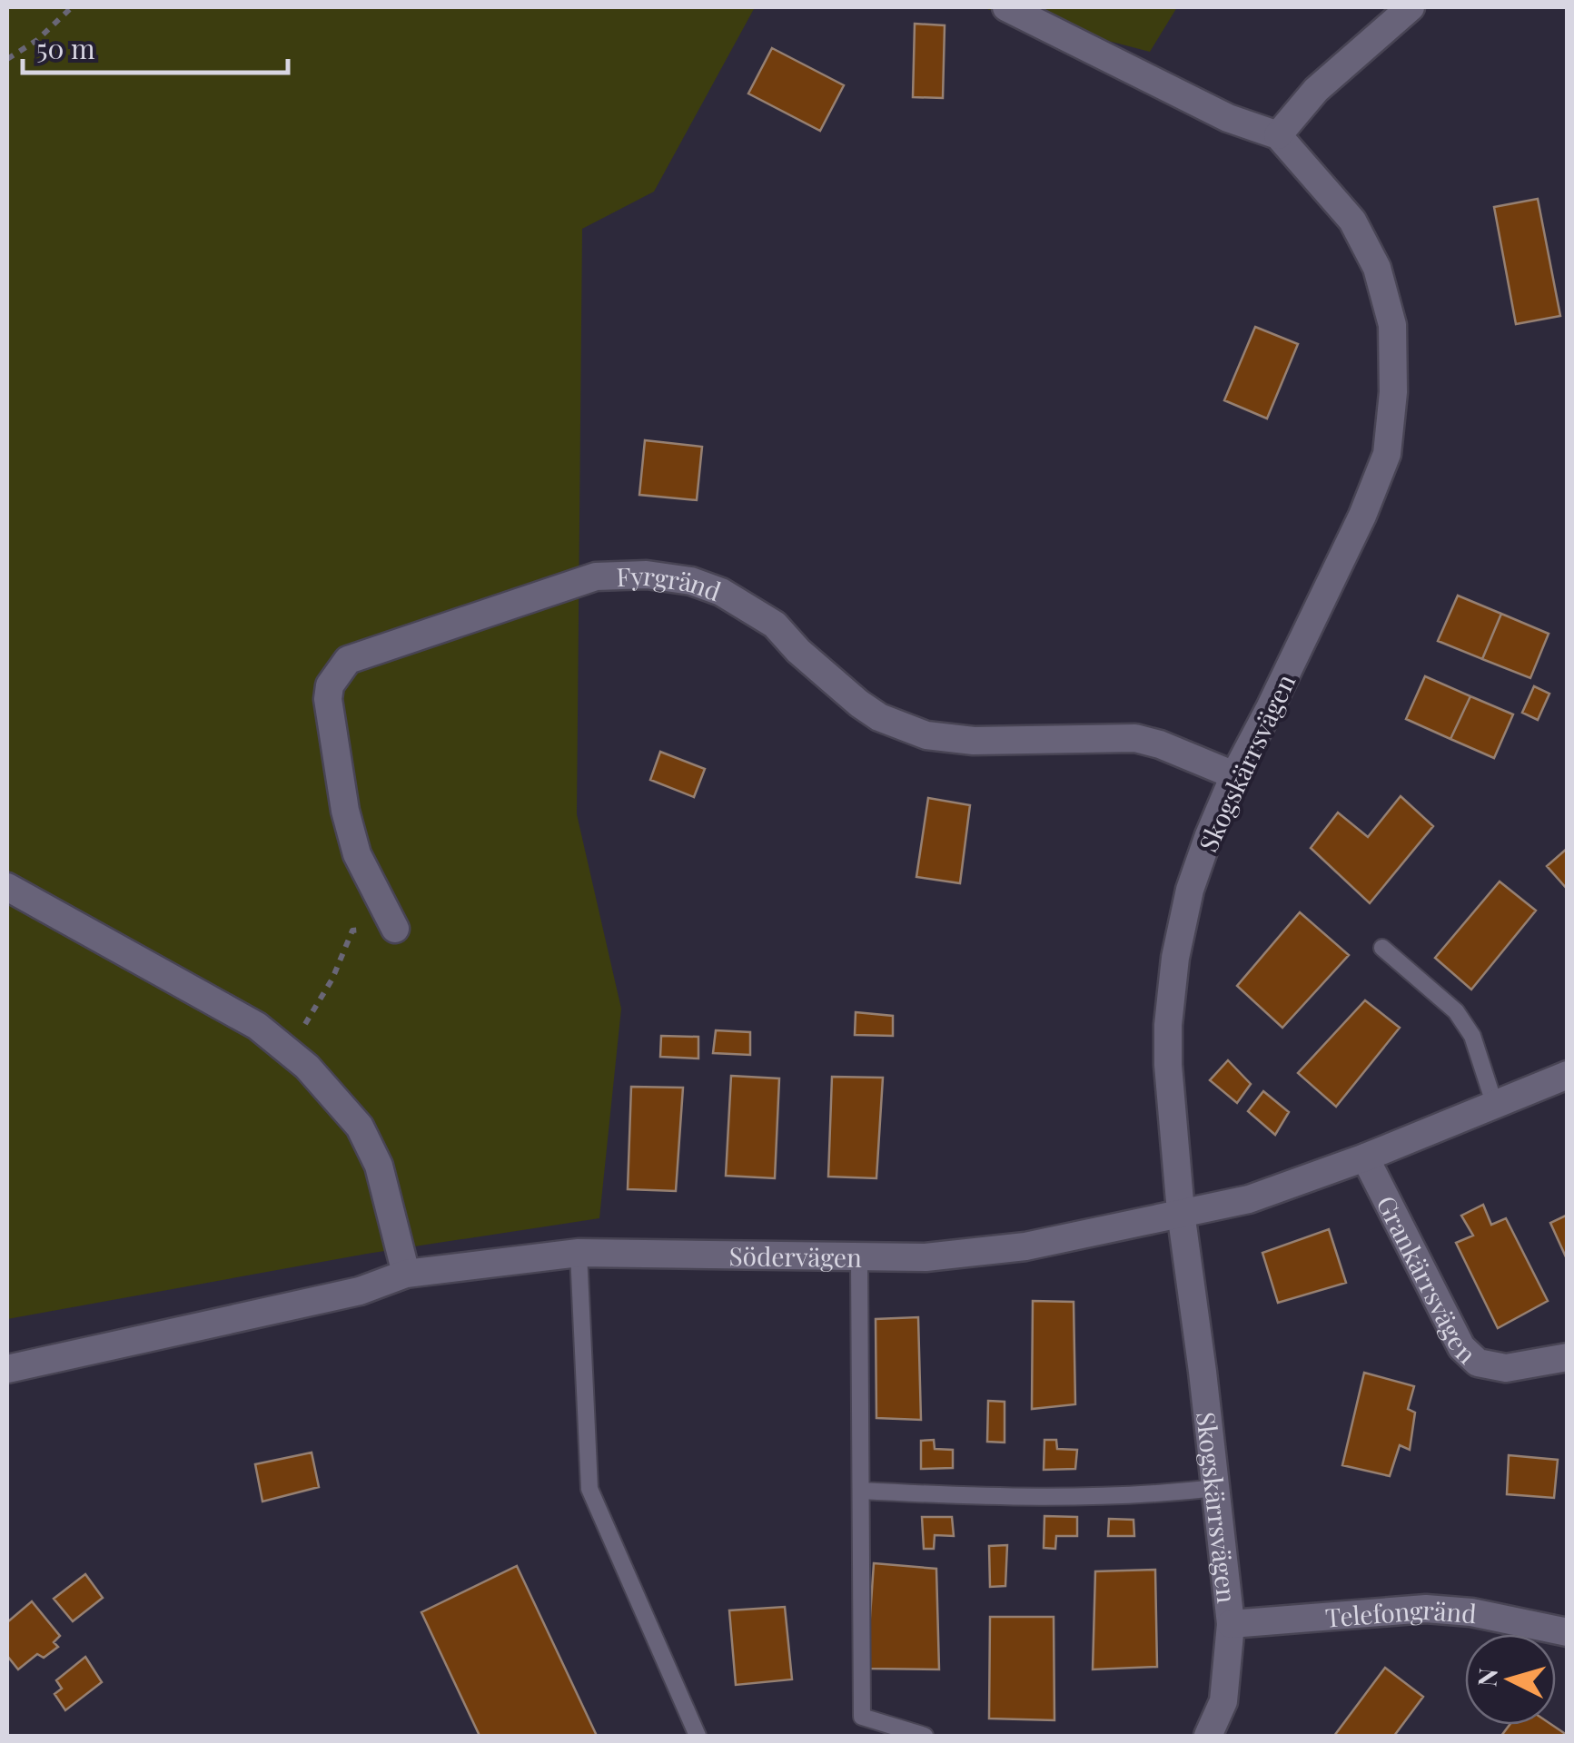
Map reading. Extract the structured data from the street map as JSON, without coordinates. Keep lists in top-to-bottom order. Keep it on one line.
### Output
{"streets":{"street":["Fyrgränd","Skogskärrsvägen","Södervägen","Grankärrsvägen","Telefongränd"]},"crossings":[["Fyrgränd","Skogskärrsvägen"],["Skogskärrsvägen","Södervägen"],["Skogskärrsvägen","Telefongränd"],["Södervägen","Grankärrsvägen"]],"scale_bar":"50 m","north":"left"}
